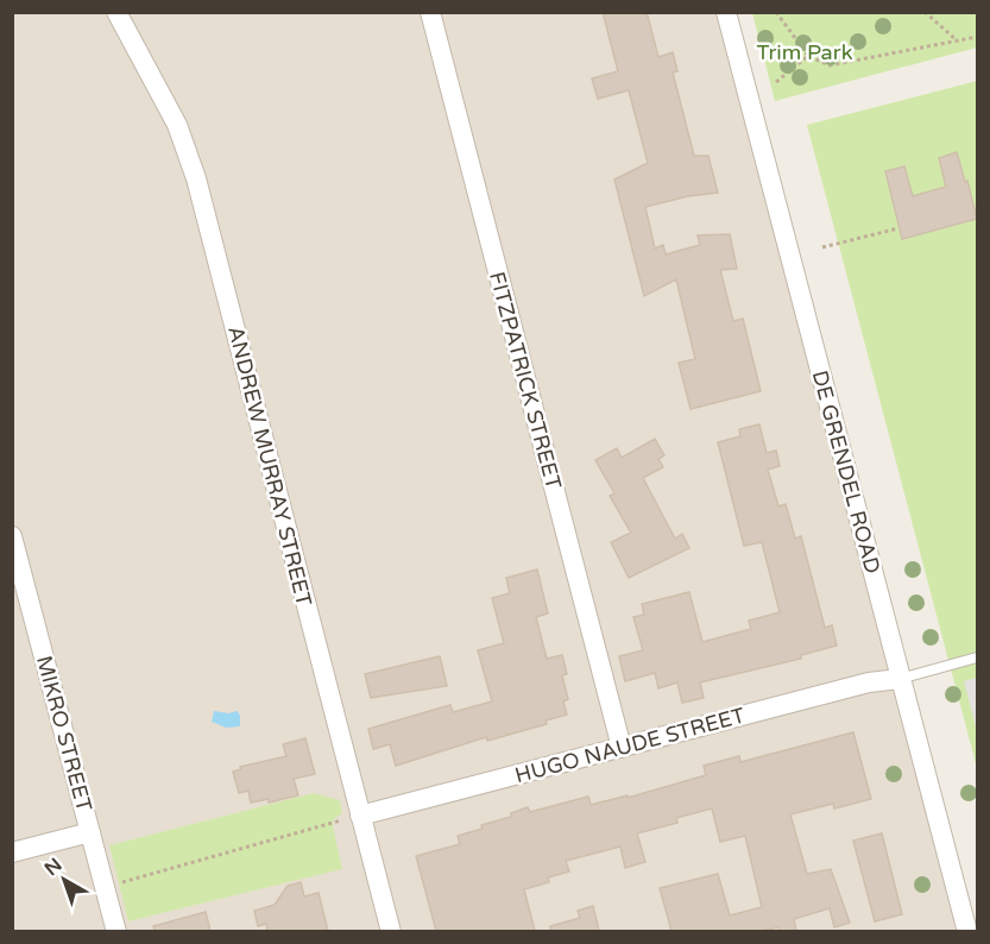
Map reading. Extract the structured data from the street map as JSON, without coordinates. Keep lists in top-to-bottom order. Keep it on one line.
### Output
{"streets":{"street":["FITZPATRICK STREET","ANDREW MURRAY STREET","DE GRENDEL ROAD","MIKRO STREET","HUGO NAUDE STREET"]},"crossings":[["FITZPATRICK STREET","HUGO NAUDE STREET"],["ANDREW MURRAY STREET","HUGO NAUDE STREET"],["DE GRENDEL ROAD","HUGO NAUDE STREET"]],"parks":["Trim Park"],"north":"top left"}
